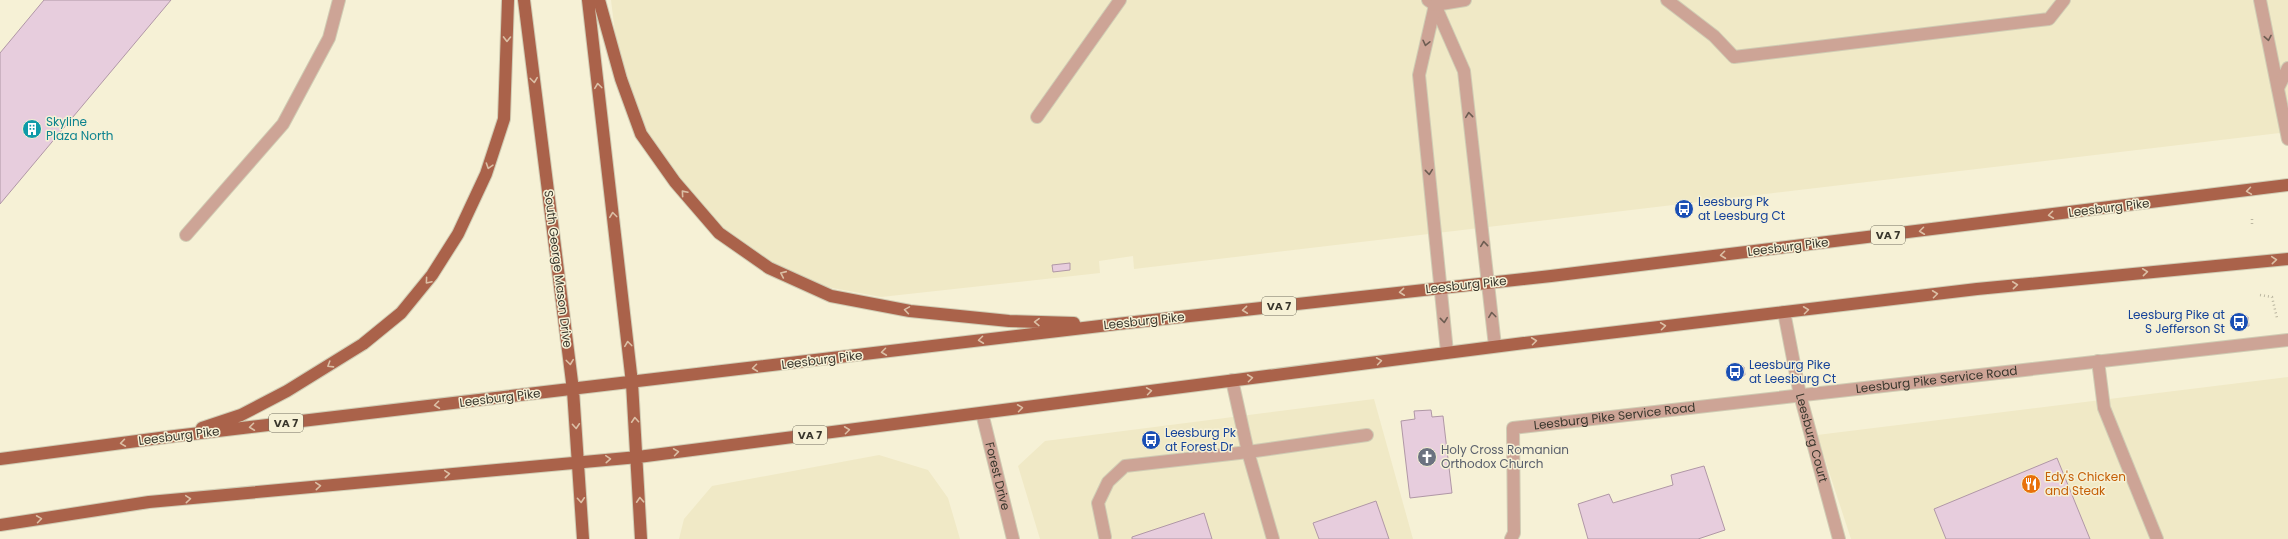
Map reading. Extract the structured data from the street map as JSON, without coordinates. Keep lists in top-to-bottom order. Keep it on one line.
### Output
{"streets":{"main road":["Leesburg Pike","VA 7","South George Mason Drive"],"street":["Leesburg Pike Service Road","Leesburg Court","Forest Drive"]},"crossings":[["Leesburg Pike","South George Mason Drive"],["VA 7","South George Mason Drive"],["VA 7","Leesburg Court"],["VA 7","Forest Drive"],["Leesburg Pike Service Road","Leesburg Court"]],"places":{"building":["Skyline Plaza North"],"bus stop":["Leesburg Pk at Leesburg Ct","Leesburg Pike at S Jefferson St","Leesburg Pike at Leesburg Ct","Leesburg Pk at Forest Dr"],"church":["Holy Cross Romanian Orthodox Church"],"restaurant":["Edy's Chicken and Steak"]}}
